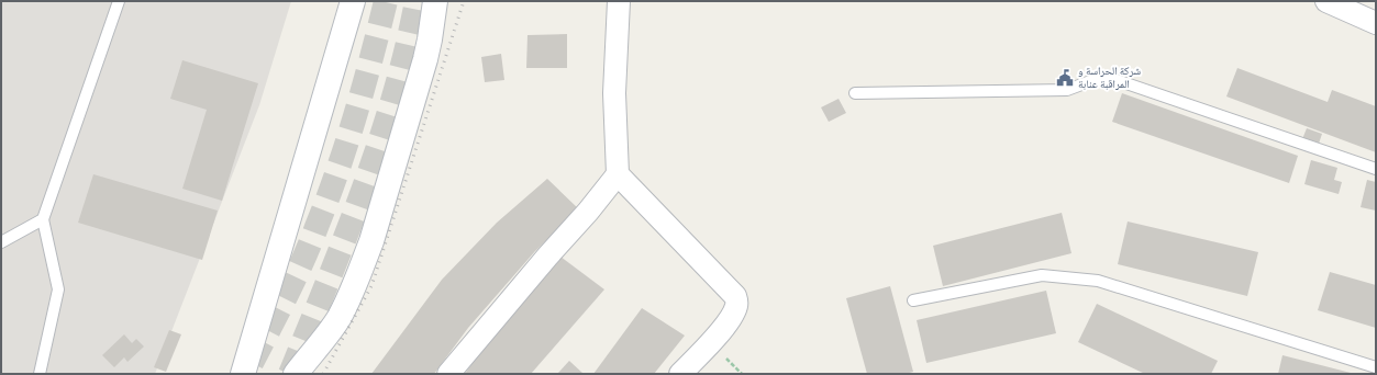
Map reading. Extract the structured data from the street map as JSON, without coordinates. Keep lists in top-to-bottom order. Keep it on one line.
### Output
{"places":{"public building":["شركة الحراسة و المراقبة عنابة"]}}
